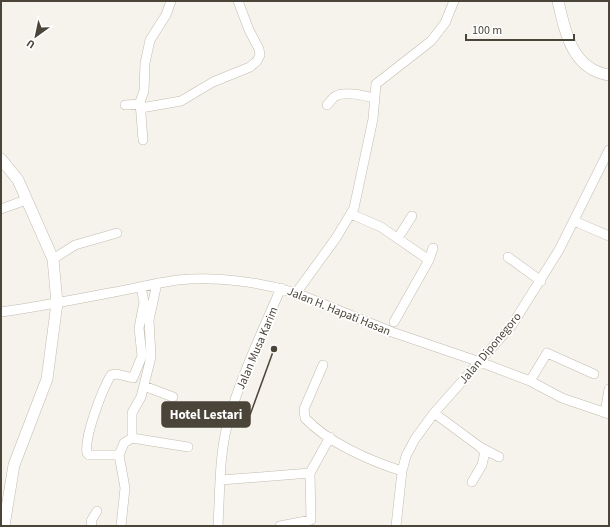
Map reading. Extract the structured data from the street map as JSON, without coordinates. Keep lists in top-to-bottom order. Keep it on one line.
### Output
{"streets":{"street":["Jalan H. Hapati Hasan","Jalan Musa Karim","Jalan Diponegoro"]},"crossings":[["Jalan H. Hapati Hasan","Jalan Musa Karim"],["Jalan H. Hapati Hasan","Jalan Diponegoro"]],"places":["Hotel Lestari"],"scale_bar":"100 m","north":"bottom left"}
